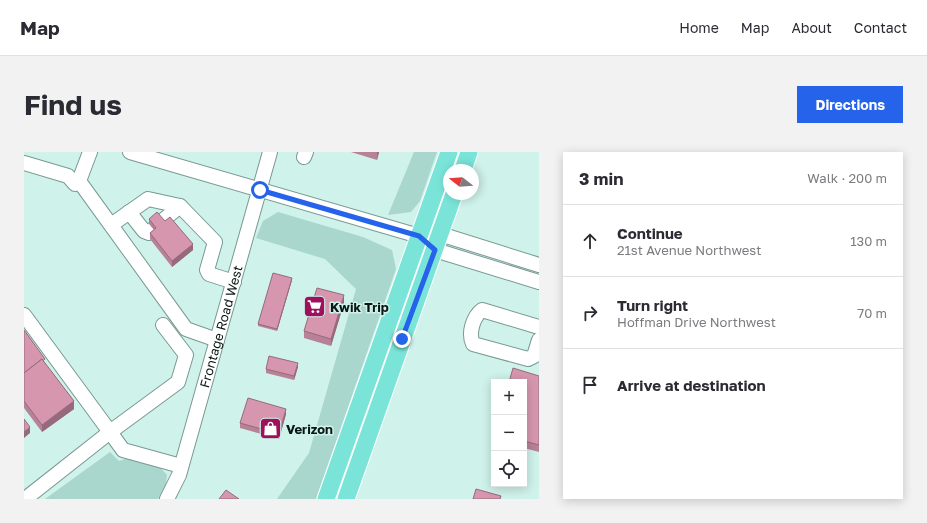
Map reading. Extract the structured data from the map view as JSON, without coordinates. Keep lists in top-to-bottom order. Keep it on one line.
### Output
{"streets":{"street":["Frontage Road West"]},"places":{"supermarket":["Kwik Trip"],"shop":["Verizon"]},"north":"left","page":{"header":"Map","nav":["Home","Map","About","Contact"],"buttons":"Directions","title":"Find us","heading":["3 min","Walk · 200 m"],"list":[["Continue","21st Avenue Northwest","130 m"],["Turn right","Hoffman Drive Northwest","70 m"],"Arrive at destination"],"map_buttons":["+","−"]}}
